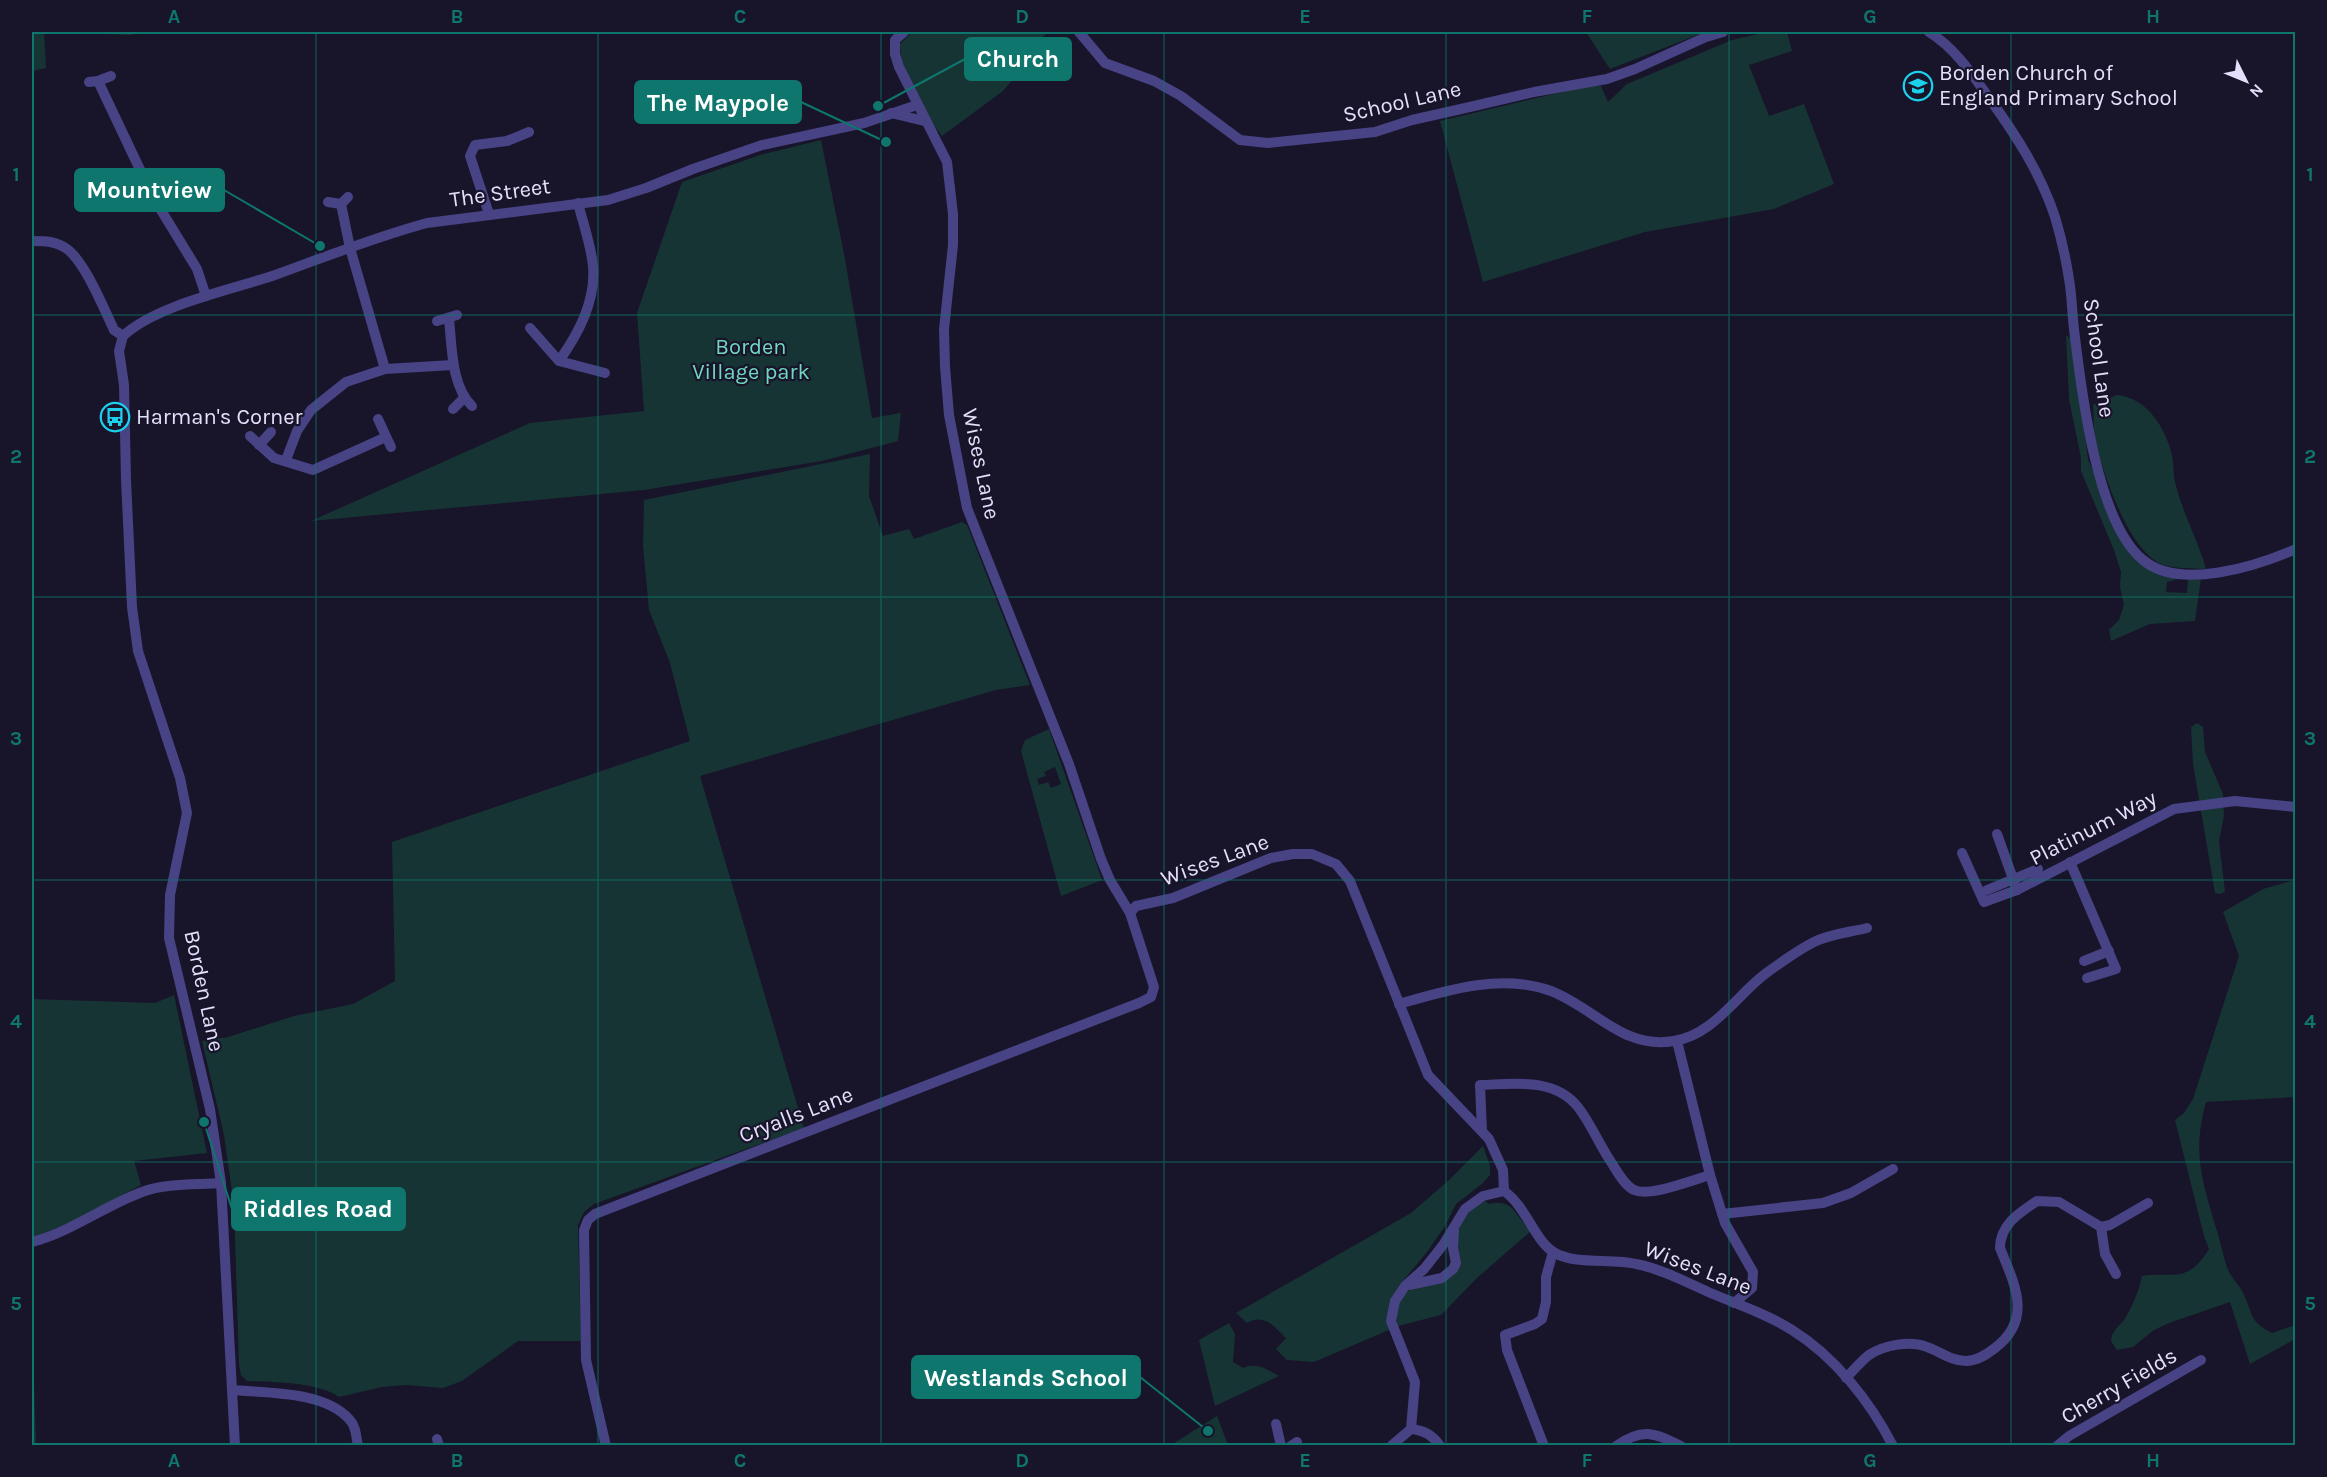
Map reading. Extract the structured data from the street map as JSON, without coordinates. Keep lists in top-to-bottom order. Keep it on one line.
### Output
{"streets":{"street":["School Lane","The Street","Wises Lane","Platinum Way","Borden Lane","Cryalls Lane","Cherry Fields"]},"crossings":[["The Street","Wises Lane"],["The Street","Borden Lane"],["Wises Lane","Cryalls Lane"]],"parks":["Borden Village park"],"places":{"school or university":["Borden Church of England Primary School"],"other":["Church","The Maypole","Mountview","Riddles Road","Westlands School"],"bus stop":["Harman's Corner"]},"north":"bottom right","grid":{"columns":["A","B","C","D","E","F","G","H"],"rows":["1","2","3","4","5"]}}
